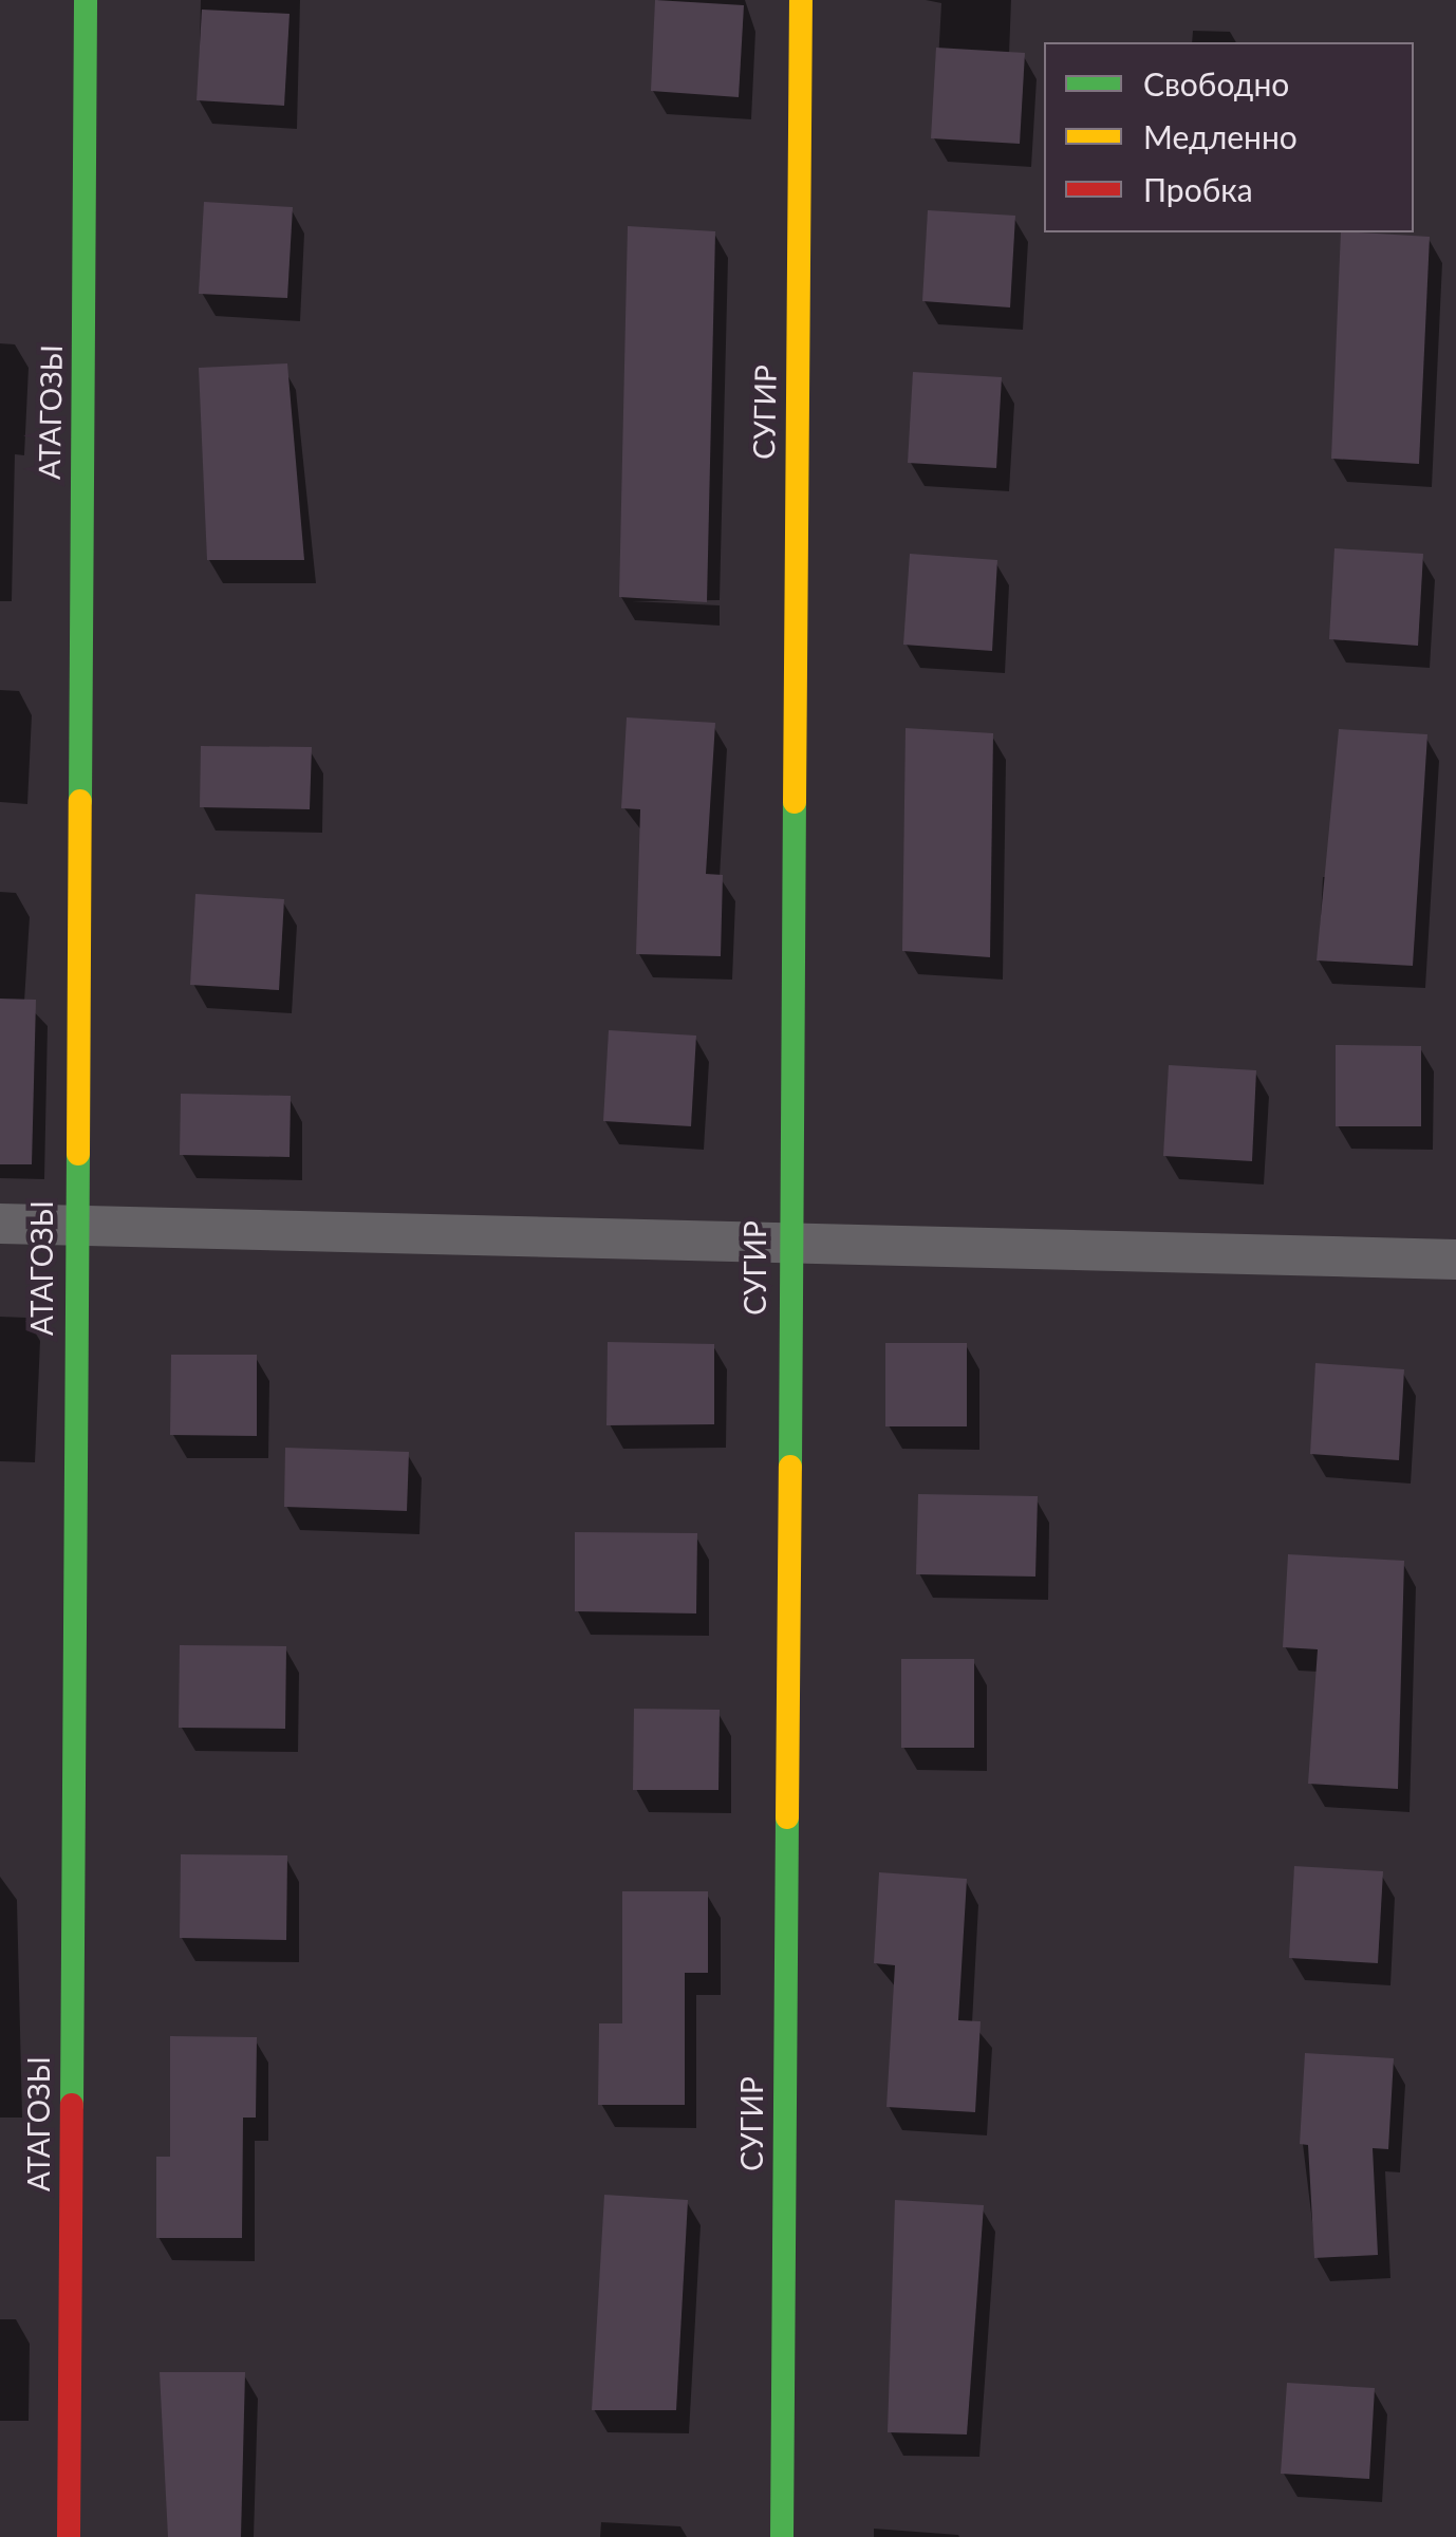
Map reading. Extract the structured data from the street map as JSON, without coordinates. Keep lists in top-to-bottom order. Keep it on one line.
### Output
{"streets":{"street":["АТАГОЗЫ","СУГИР"]},"legend":["Свободно","Медленно","Пробка"]}
